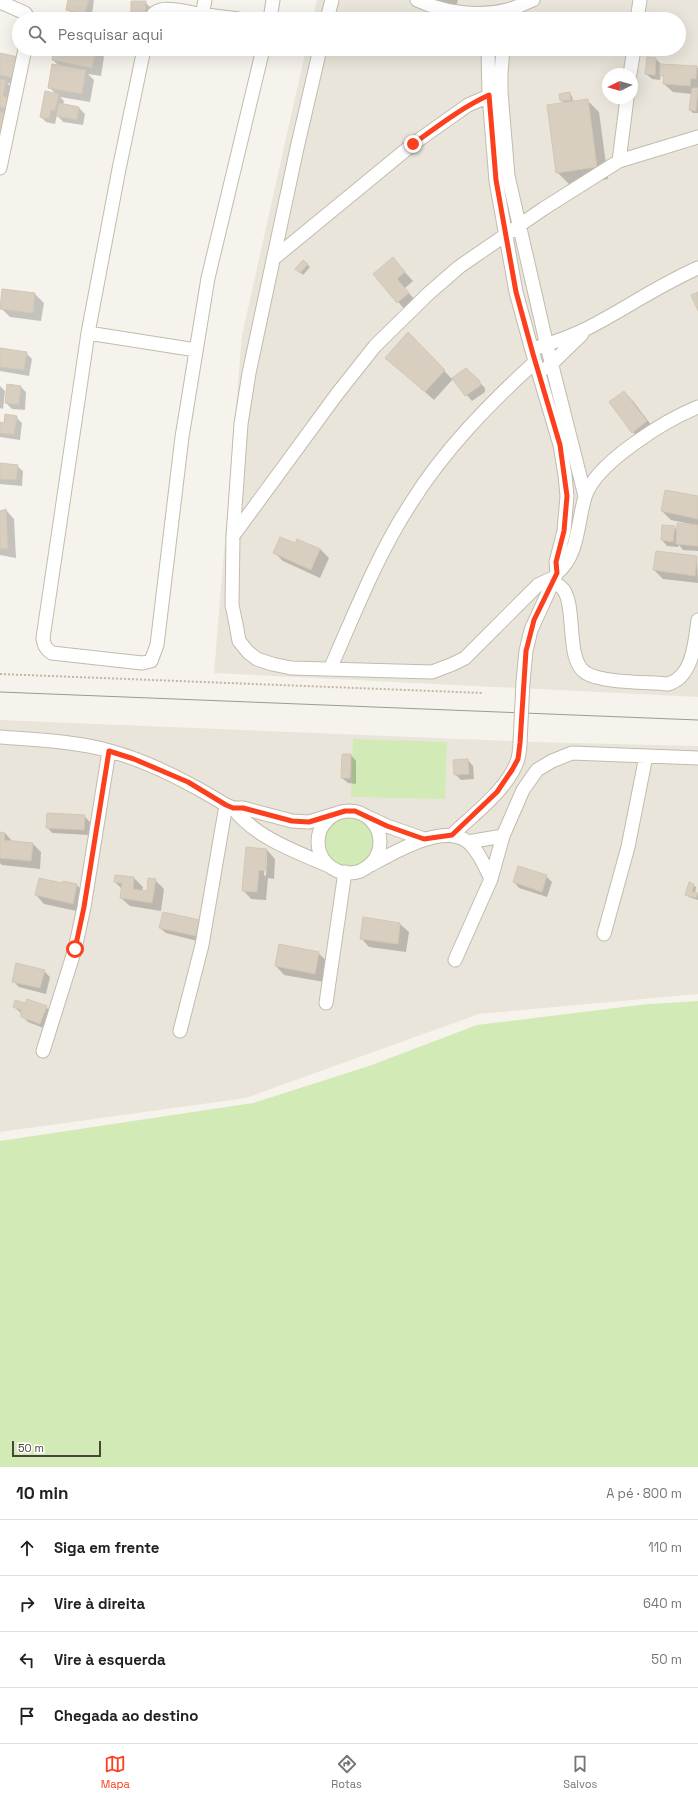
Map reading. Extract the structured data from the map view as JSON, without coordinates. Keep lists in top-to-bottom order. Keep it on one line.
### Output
{"scale_bar":"50 m","north":"left","page":{"search":"Pesquisar aqui","scale":"50 m","heading":["10 min","A pé · 800 m"],"list":[["Siga em frente","110 m"],["Vire à direita","640 m"],["Vire à esquerda","50 m"],"Chegada ao destino"],"nav":["Mapa","Rotas","Salvos"]}}
